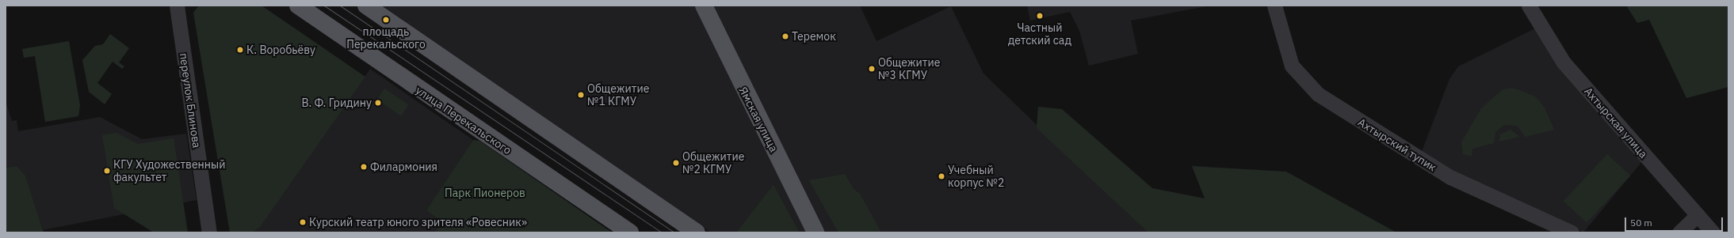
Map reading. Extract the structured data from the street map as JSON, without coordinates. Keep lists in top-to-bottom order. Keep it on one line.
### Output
{"streets":{"main road":["Ямская улица","улица Перекальского"],"street":["переулок Блинова","Ахтырская улица","Ахтырский тупик"]},"parks":["Парк Пионеров"],"places":["Частный детский сад","площадь Перекальского","Теремок","К. Воробьёву","Общежитие №3 КГМУ","Общежитие №1 КГМУ","В. Ф. Гридину","Общежитие №2 КГМУ","Филармония","КГУ Художественный факультет","Учебный корпус №2","Курский театр юного зрителя «Ровесник»"],"scale_bar":"50 m"}
